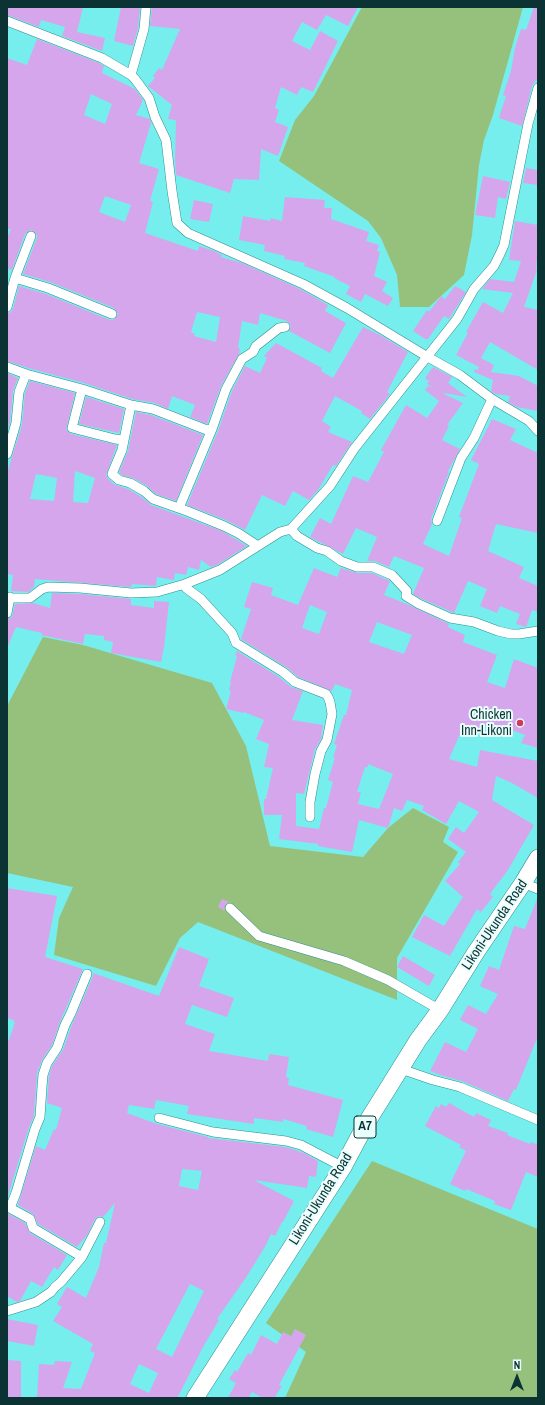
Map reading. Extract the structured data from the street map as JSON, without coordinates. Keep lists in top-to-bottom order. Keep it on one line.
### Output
{"streets":{"highway":["Likoni-Ukunda Road","A7"]},"places":["Chicken Inn-Likoni"],"north":"top"}
